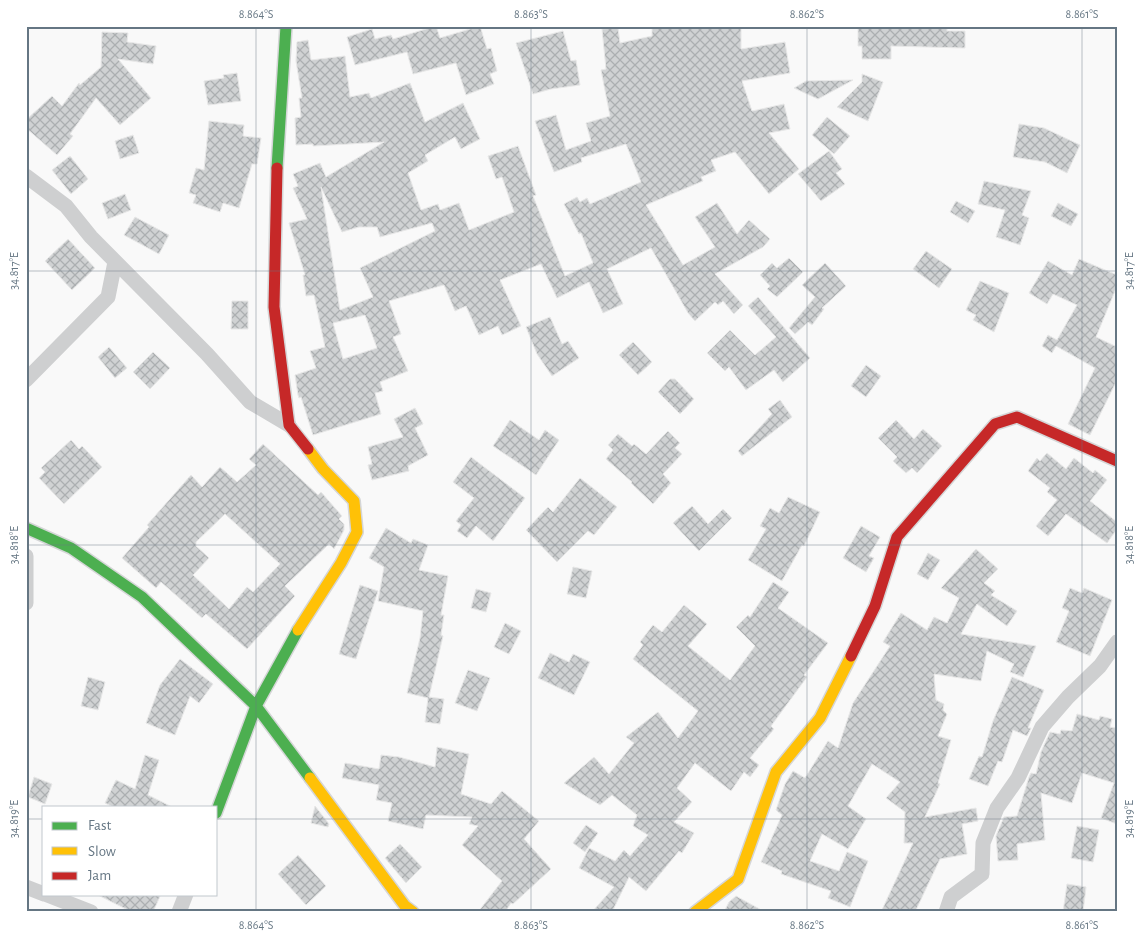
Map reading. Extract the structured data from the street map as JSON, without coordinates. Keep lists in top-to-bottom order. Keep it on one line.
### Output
{"legend":["Fast","Slow","Jam"],"coordinates":["8.864°S","8.863°S","8.862°S","8.861°S","34.817°E","34.818°E","34.819°E"]}
